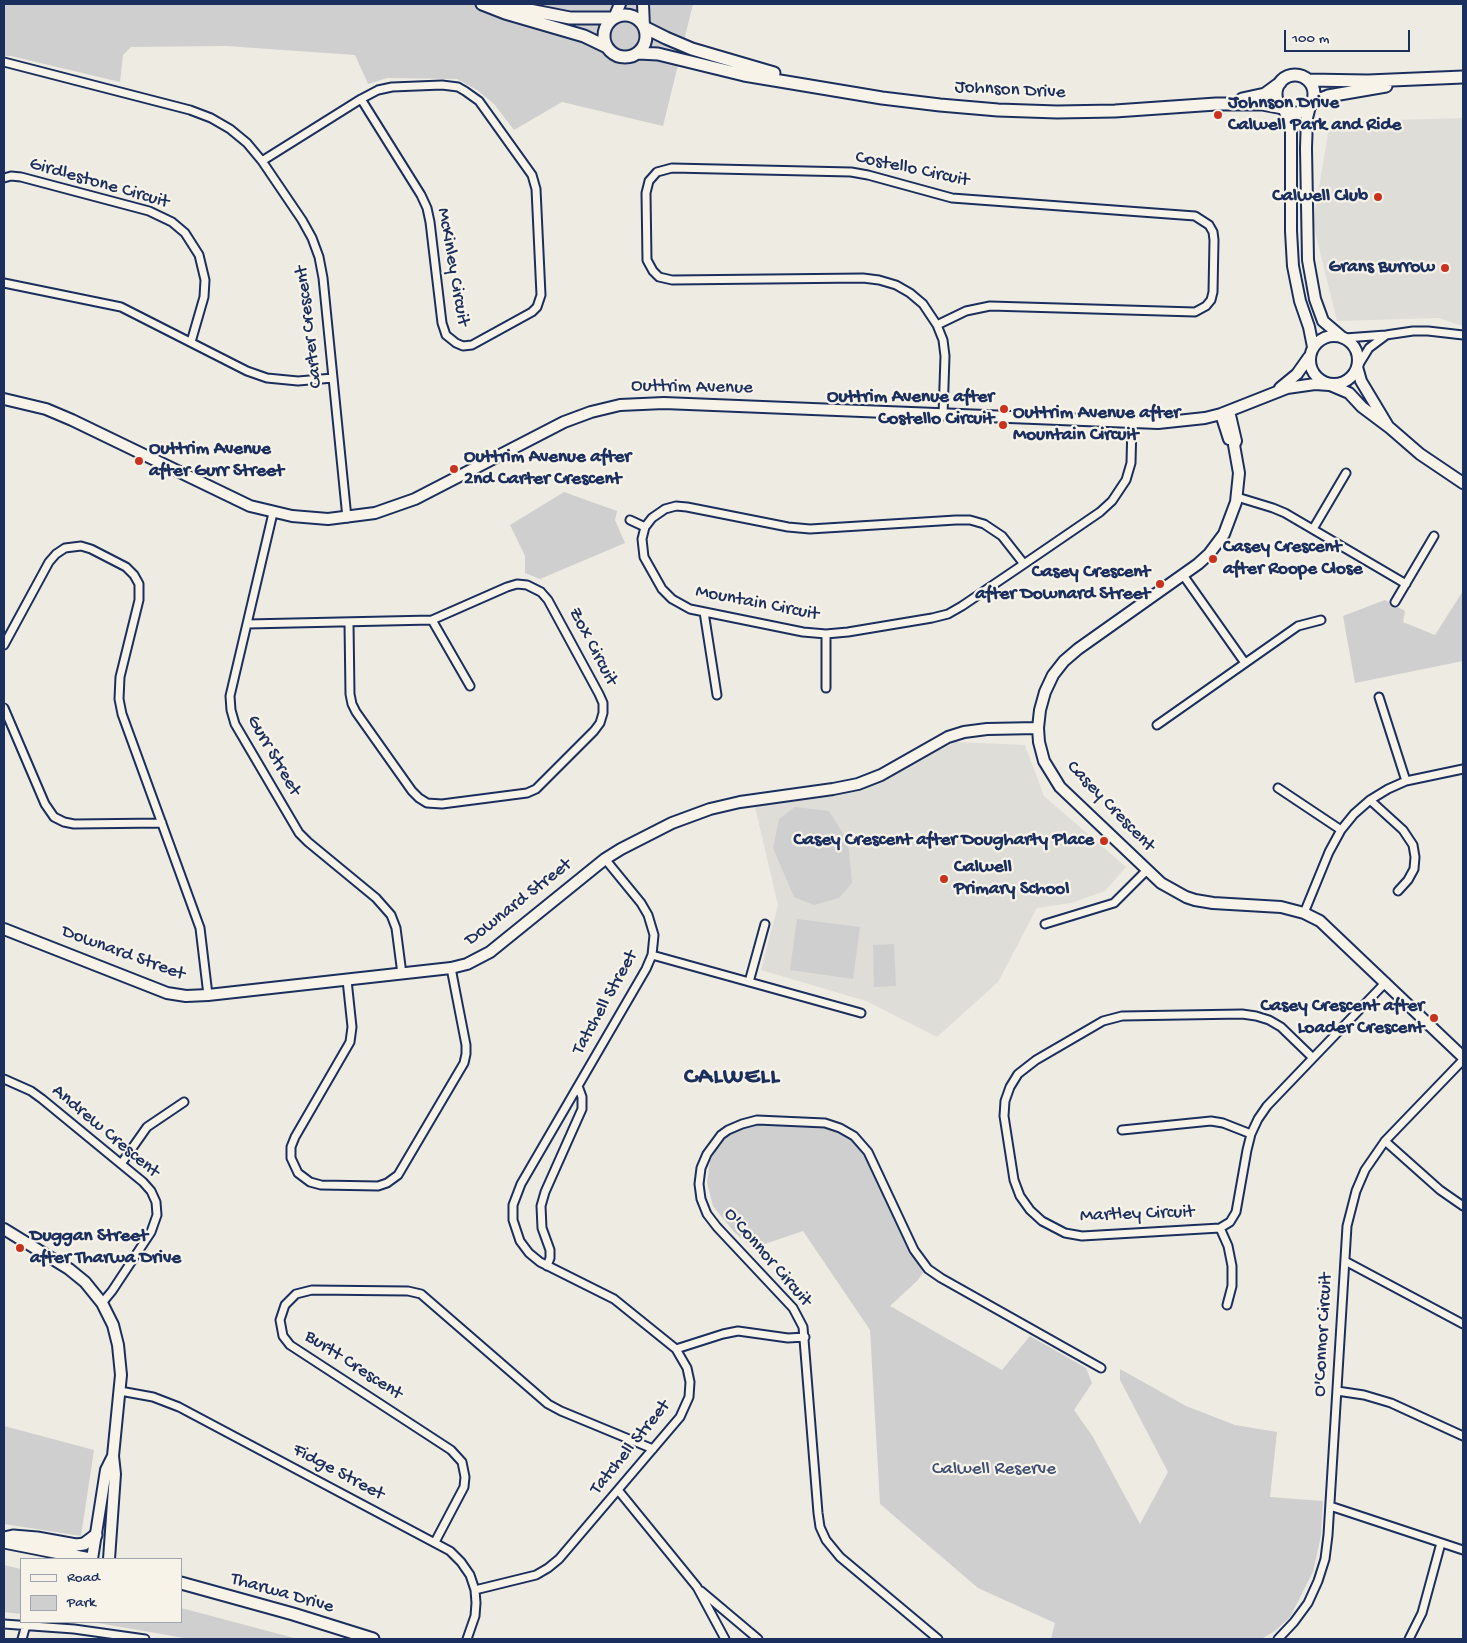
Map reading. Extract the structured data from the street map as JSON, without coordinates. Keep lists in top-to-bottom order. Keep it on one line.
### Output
{"streets":{"main road":["Johnson Drive","Tharwa Drive"],"street":["Costello Circuit","Girdlestone Circuit","McKinley Circuit","Carter Crescent","Outtrim Avenue","Mountain Circuit","Zox Circuit","Gurr Street","Casey Crescent","Downard Street","Tatchell Street","Andrew Crescent","Martley Circuit","O'Connor Circuit","Burtt Crescent","Fidge Street"]},"crossings":[["Costello Circuit","Outtrim Avenue"],["McKinley Circuit","Carter Crescent"],["Carter Crescent","Outtrim Avenue"],["Outtrim Avenue","Mountain Circuit"],["Outtrim Avenue","Gurr Street"],["Outtrim Avenue","Casey Crescent"],["Zox Circuit","Gurr Street"],["Gurr Street","Downard Street"],["Casey Crescent","Downard Street"],["Casey Crescent","Martley Circuit"],["Casey Crescent","O'Connor Circuit"],["Downard Street","Tatchell Street"],["Tatchell Street","Burtt Crescent"],["Tatchell Street","Fidge Street"],["Burtt Crescent","Fidge Street"]],"districts":["CALWELL"],"parks":["Calwell Reserve"],"places":["Johnson Drive Calwell Park and Ride","Calwell Club","Grans Burrow","Outtrim Avenue after Costello Circuit","Outtrim Avenue after Mountain Circuit","Outtrim Avenue after Gurr Street","Outtrim Avenue after 2nd Carter Crescent","Casey Crescent after Roope Close","Casey Crescent after Downard Street","Casey Crescent after Dougharty Place","Calwell Primary School","Casey Crescent after Loader Crescent","Duggan Street after Tharwa Drive"],"legend":["Road","Park"],"scale_bar":"100 m"}
